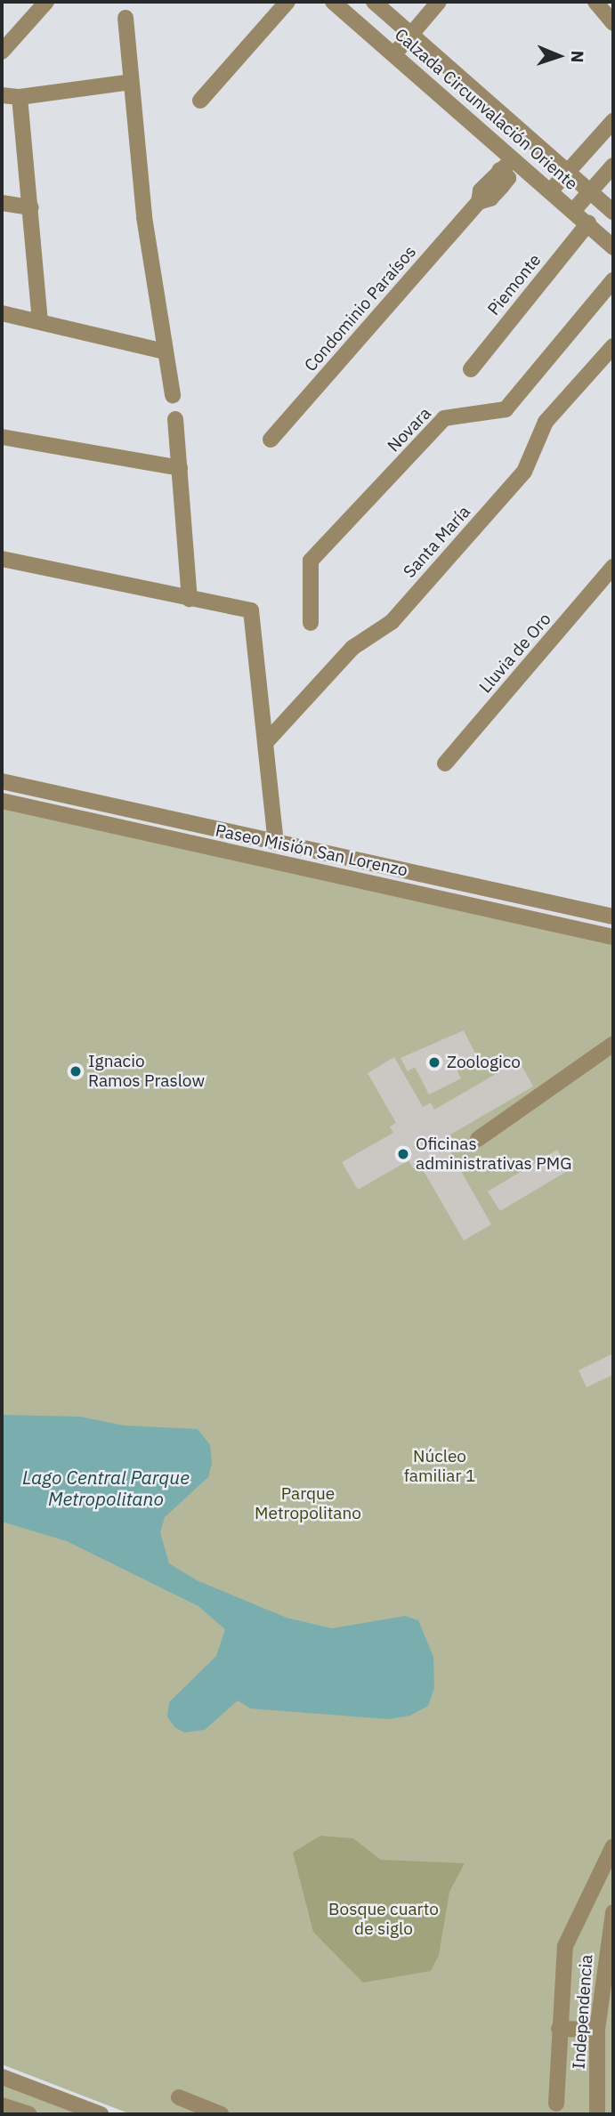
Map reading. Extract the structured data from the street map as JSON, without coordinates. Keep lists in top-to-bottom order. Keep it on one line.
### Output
{"streets":{"street":["Calzada Circunvalación Oriente","Piemonte","Condominio Paraísos","Novara","Santa María","Lluvia de Oro","Paseo Misión San Lorenzo","Independencia"]},"crossings":[["Calzada Circunvalación Oriente","Piemonte"],["Calzada Circunvalación Oriente","Condominio Paraísos"]],"water":["Lago Central Parque Metropolitano"],"parks":["Núcleo familiar 1","Parque Metropolitano","Bosque cuarto de siglo"],"places":["Zoologico","Ignacio Ramos Praslow","Oficinas administrativas PMG"],"north":"right"}
